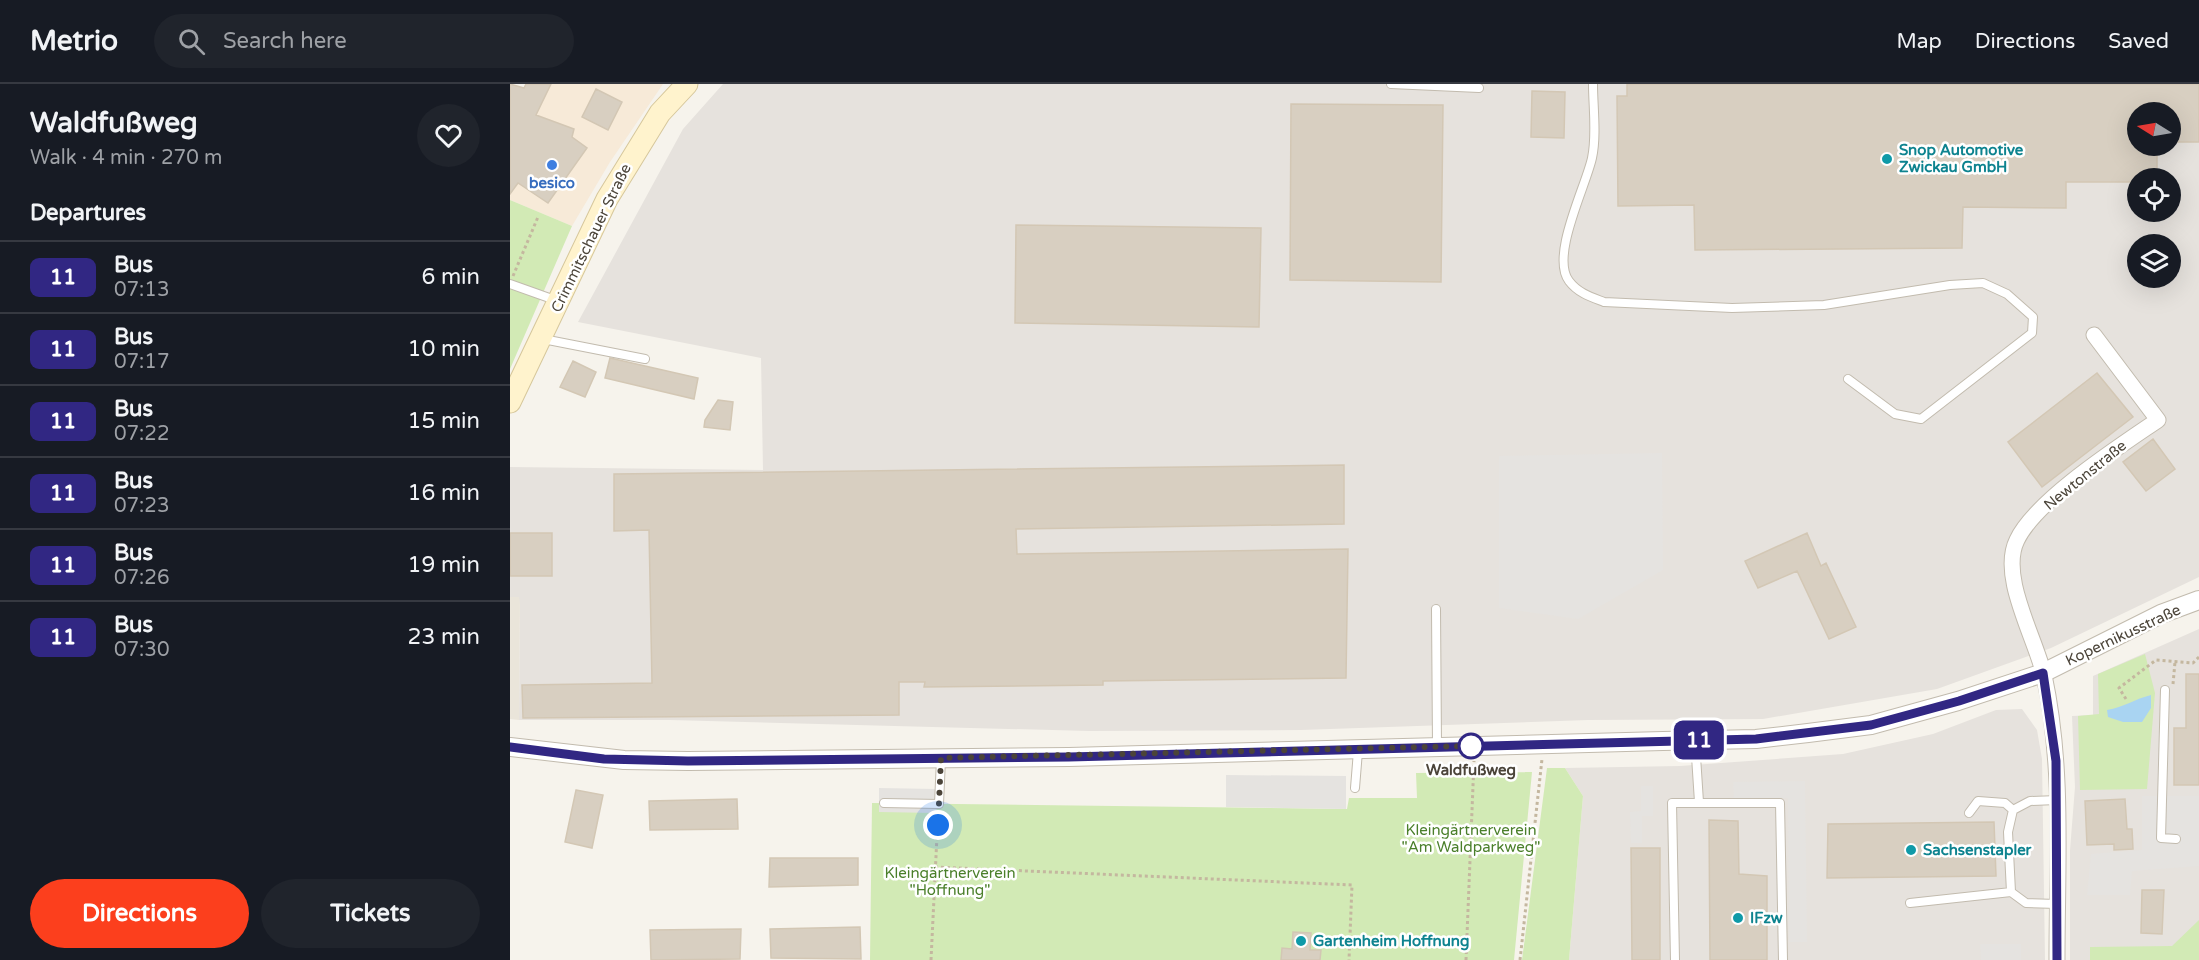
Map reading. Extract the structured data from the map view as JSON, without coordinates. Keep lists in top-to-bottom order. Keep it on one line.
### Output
{"streets":{"main road":["Crimmitschauer Straße"],"street":["Newtonstraße","Kopernikusstraße"]},"crossings":[["Newtonstraße","Kopernikusstraße"]],"parks":["Kleingärtnerverein \"Am Waldparkweg\"","Kleingärtnerverein \"Hoffnung\""],"places":["Snop Automotive Zwickau GmbH","besico","Waldfußweg","Sachsenstapler","IFzw","Gartenheim Hoffnung"],"lines":["bus line 11"],"north":"left","page":{"header":"Metrio","search":"Search here","nav":["Map","Directions","Saved"],"heading":[["Waldfußweg","Walk · 4 min · 270 m"],"Departures"],"on_map":"11","list":[{"mark":"11","name":"Bus","note":"07:13","value":"6 min"},{"mark":"11","name":"Bus","note":"07:17","value":"10 min"},{"mark":"11","name":"Bus","note":"07:22","value":"15 min"},{"mark":"11","name":"Bus","note":"07:23","value":"16 min"},{"mark":"11","name":"Bus","note":"07:26","value":"19 min"},{"mark":"11","name":"Bus","note":"07:30","value":"23 min"}],"buttons":["Directions","Tickets"]}}
